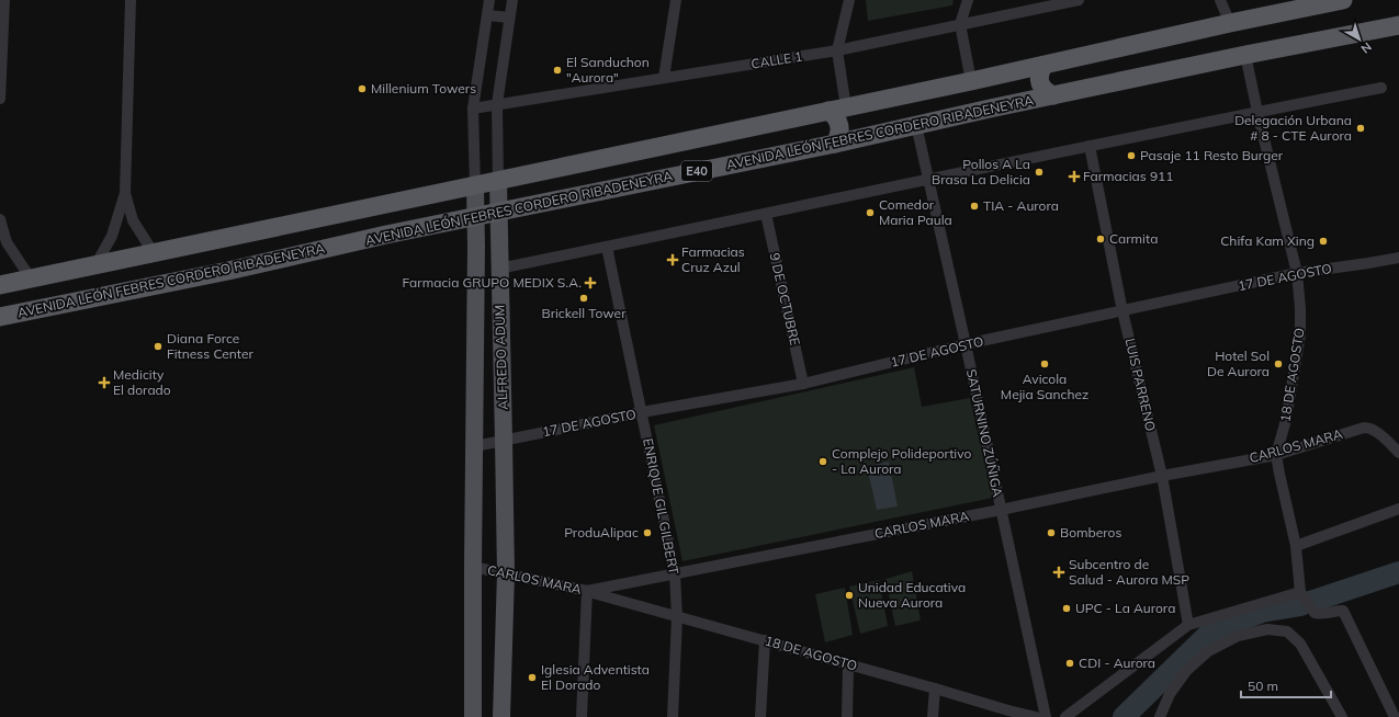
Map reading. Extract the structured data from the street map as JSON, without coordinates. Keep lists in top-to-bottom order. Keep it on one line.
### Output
{"streets":{"highway":["AVENIDA LEÓN FEBRES CORDERO RIBADENEYRA","E40"],"main road":["ALFREDO ADUM"],"street":["CALLE 1","17 DE AGOSTO","9 DE OCTUBRE","18 DE AGOSTO","LUIS PARRENO","SATURNINO ZÚÑIGA","CARLOS MARA","ENRIQUE GIL GILBERT"]},"crossings":[["CALLE 1","ALFREDO ADUM"],["AVENIDA LEÓN FEBRES CORDERO RIBADENEYRA","ALFREDO ADUM"],["AVENIDA LEÓN FEBRES CORDERO RIBADENEYRA","18 DE AGOSTO"],["AVENIDA LEÓN FEBRES CORDERO RIBADENEYRA","SATURNINO ZÚÑIGA"],["E40","ALFREDO ADUM"],["17 DE AGOSTO","9 DE OCTUBRE"],["17 DE AGOSTO","ALFREDO ADUM"],["17 DE AGOSTO","18 DE AGOSTO"],["17 DE AGOSTO","LUIS PARRENO"],["17 DE AGOSTO","SATURNINO ZÚÑIGA"],["17 DE AGOSTO","ENRIQUE GIL GILBERT"],["ALFREDO ADUM","CARLOS MARA"],["18 DE AGOSTO","CARLOS MARA"],["18 DE AGOSTO","ENRIQUE GIL GILBERT"],["LUIS PARRENO","CARLOS MARA"],["SATURNINO ZÚÑIGA","CARLOS MARA"],["CARLOS MARA","ENRIQUE GIL GILBERT"]],"places":{"other":["El Sanduchon \"Aurora\"","Millenium Towers","Delegación Urbana # 8 - CTE Aurora","Pasaje 11 Resto Burger","Pollos A La Brasa La Delicia","TIA - Aurora","Comedor Maria Paula","Carmita","Chifa Kam Xing","Brickell Tower","Diana Force Fitness Center","Avicola Mejia Sanchez","Hotel Sol De Aurora","Complejo Polideportivo - La Aurora","ProduAlipac","Bomberos","Unidad Educativa Nueva Aurora","UPC - La Aurora","CDI - Aurora","Iglesia Adventista El Dorado"],"health":["Farmacias 911","Farmacias Cruz Azul","Farmacia GRUPO MEDIX S.A.","Medicity El dorado","Subcentro de Salud - Aurora MSP"]},"scale_bar":"50 m","north":"bottom right"}
